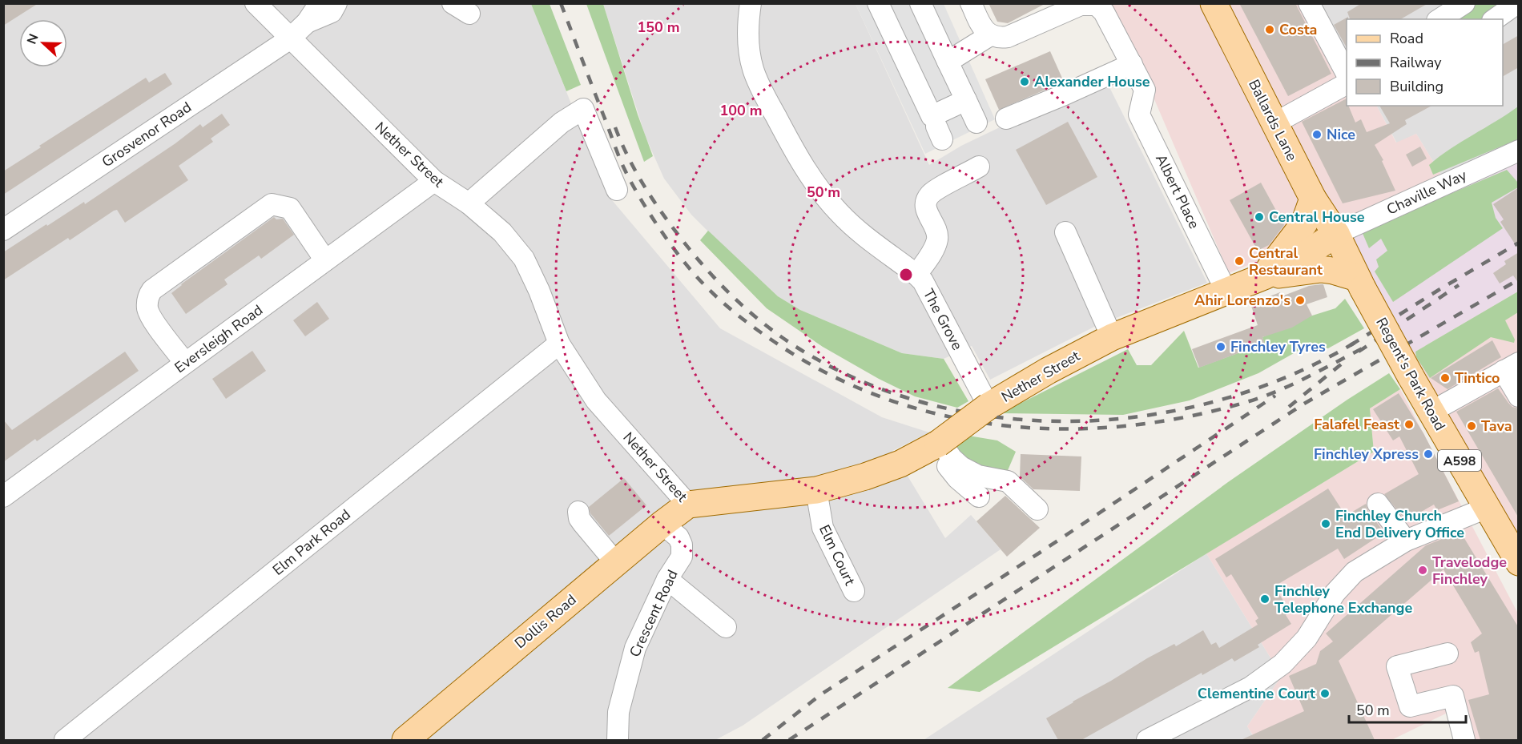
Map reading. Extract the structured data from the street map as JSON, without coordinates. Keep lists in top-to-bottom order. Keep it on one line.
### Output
{"streets":{"main road":["Ballards Lane","Nether Street","Regent's Park Road","A598","Dollis Road"],"street":["Grosvenor Road","Albert Place","Chaville Way","The Grove","Eversleigh Road","Elm Park Road","Elm Court","Crescent Road"]},"crossings":[["Ballards Lane","Nether Street"],["Ballards Lane","Chaville Way"],["Ballards Lane","Regent's Park Road"],["Grosvenor Road","Nether Street"],["Nether Street","Albert Place"],["Nether Street","Chaville Way"],["Nether Street","The Grove"],["Nether Street","Eversleigh Road"],["Nether Street","Regent's Park Road"],["Nether Street","Elm Park Road"],["Nether Street","Elm Court"],["Nether Street","Dollis Road"],["Chaville Way","Regent's Park Road"],["Crescent Road","Dollis Road"]],"places":["Costa","Alexander House","Nice","Central House","Central Restaurant","Ahir Lorenzo's","Finchley Tyres","Tintico","Falafel Feast","Tava","Finchley Xpress","Finchley Church End Delivery Office","Travelodge Finchley","Finchley Telephone Exchange","Clementine Court"],"legend":["Road","Railway","Building"],"scale_bar":"50 m","north":"left","rings":["150 m","100 m","50 m"]}
